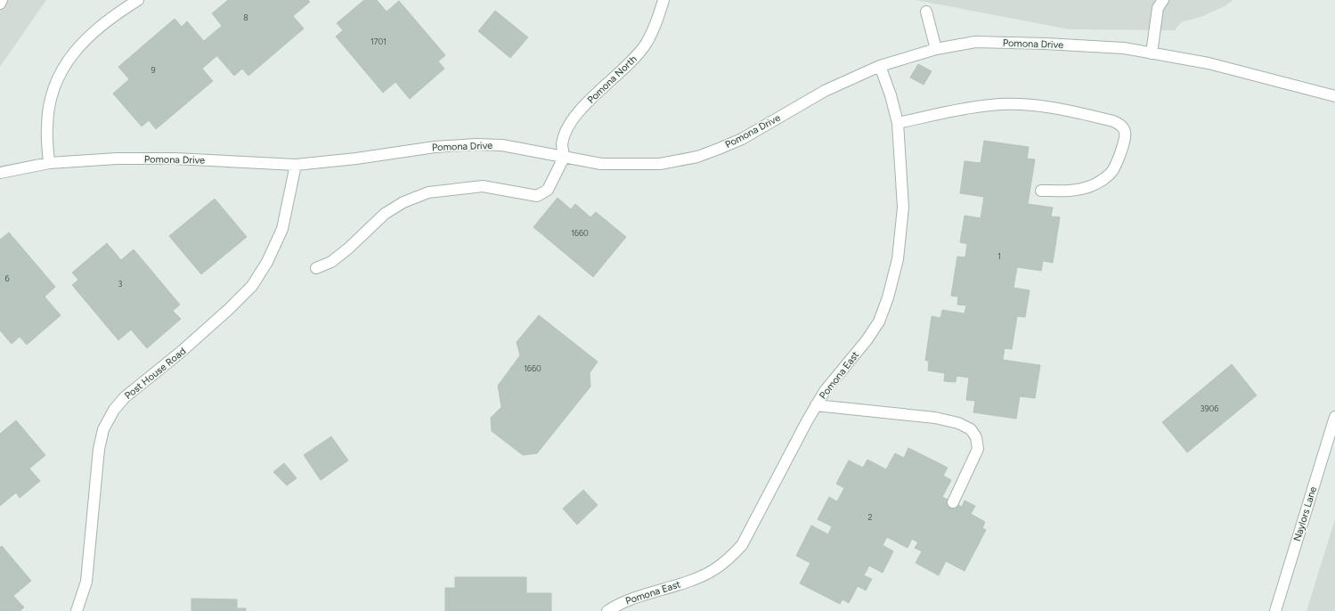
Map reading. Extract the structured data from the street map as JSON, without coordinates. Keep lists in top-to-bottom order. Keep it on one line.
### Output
{"streets":{"street":["Pomona Drive","Pomona North","Post House Road","Pomona East","Naylors Lane"]},"crossings":[["Pomona Drive","Pomona North"],["Pomona Drive","Post House Road"],["Pomona Drive","Pomona East"]],"house_numbers":["8","1701","9","1660","1","6","3","1660","3906","2"]}
